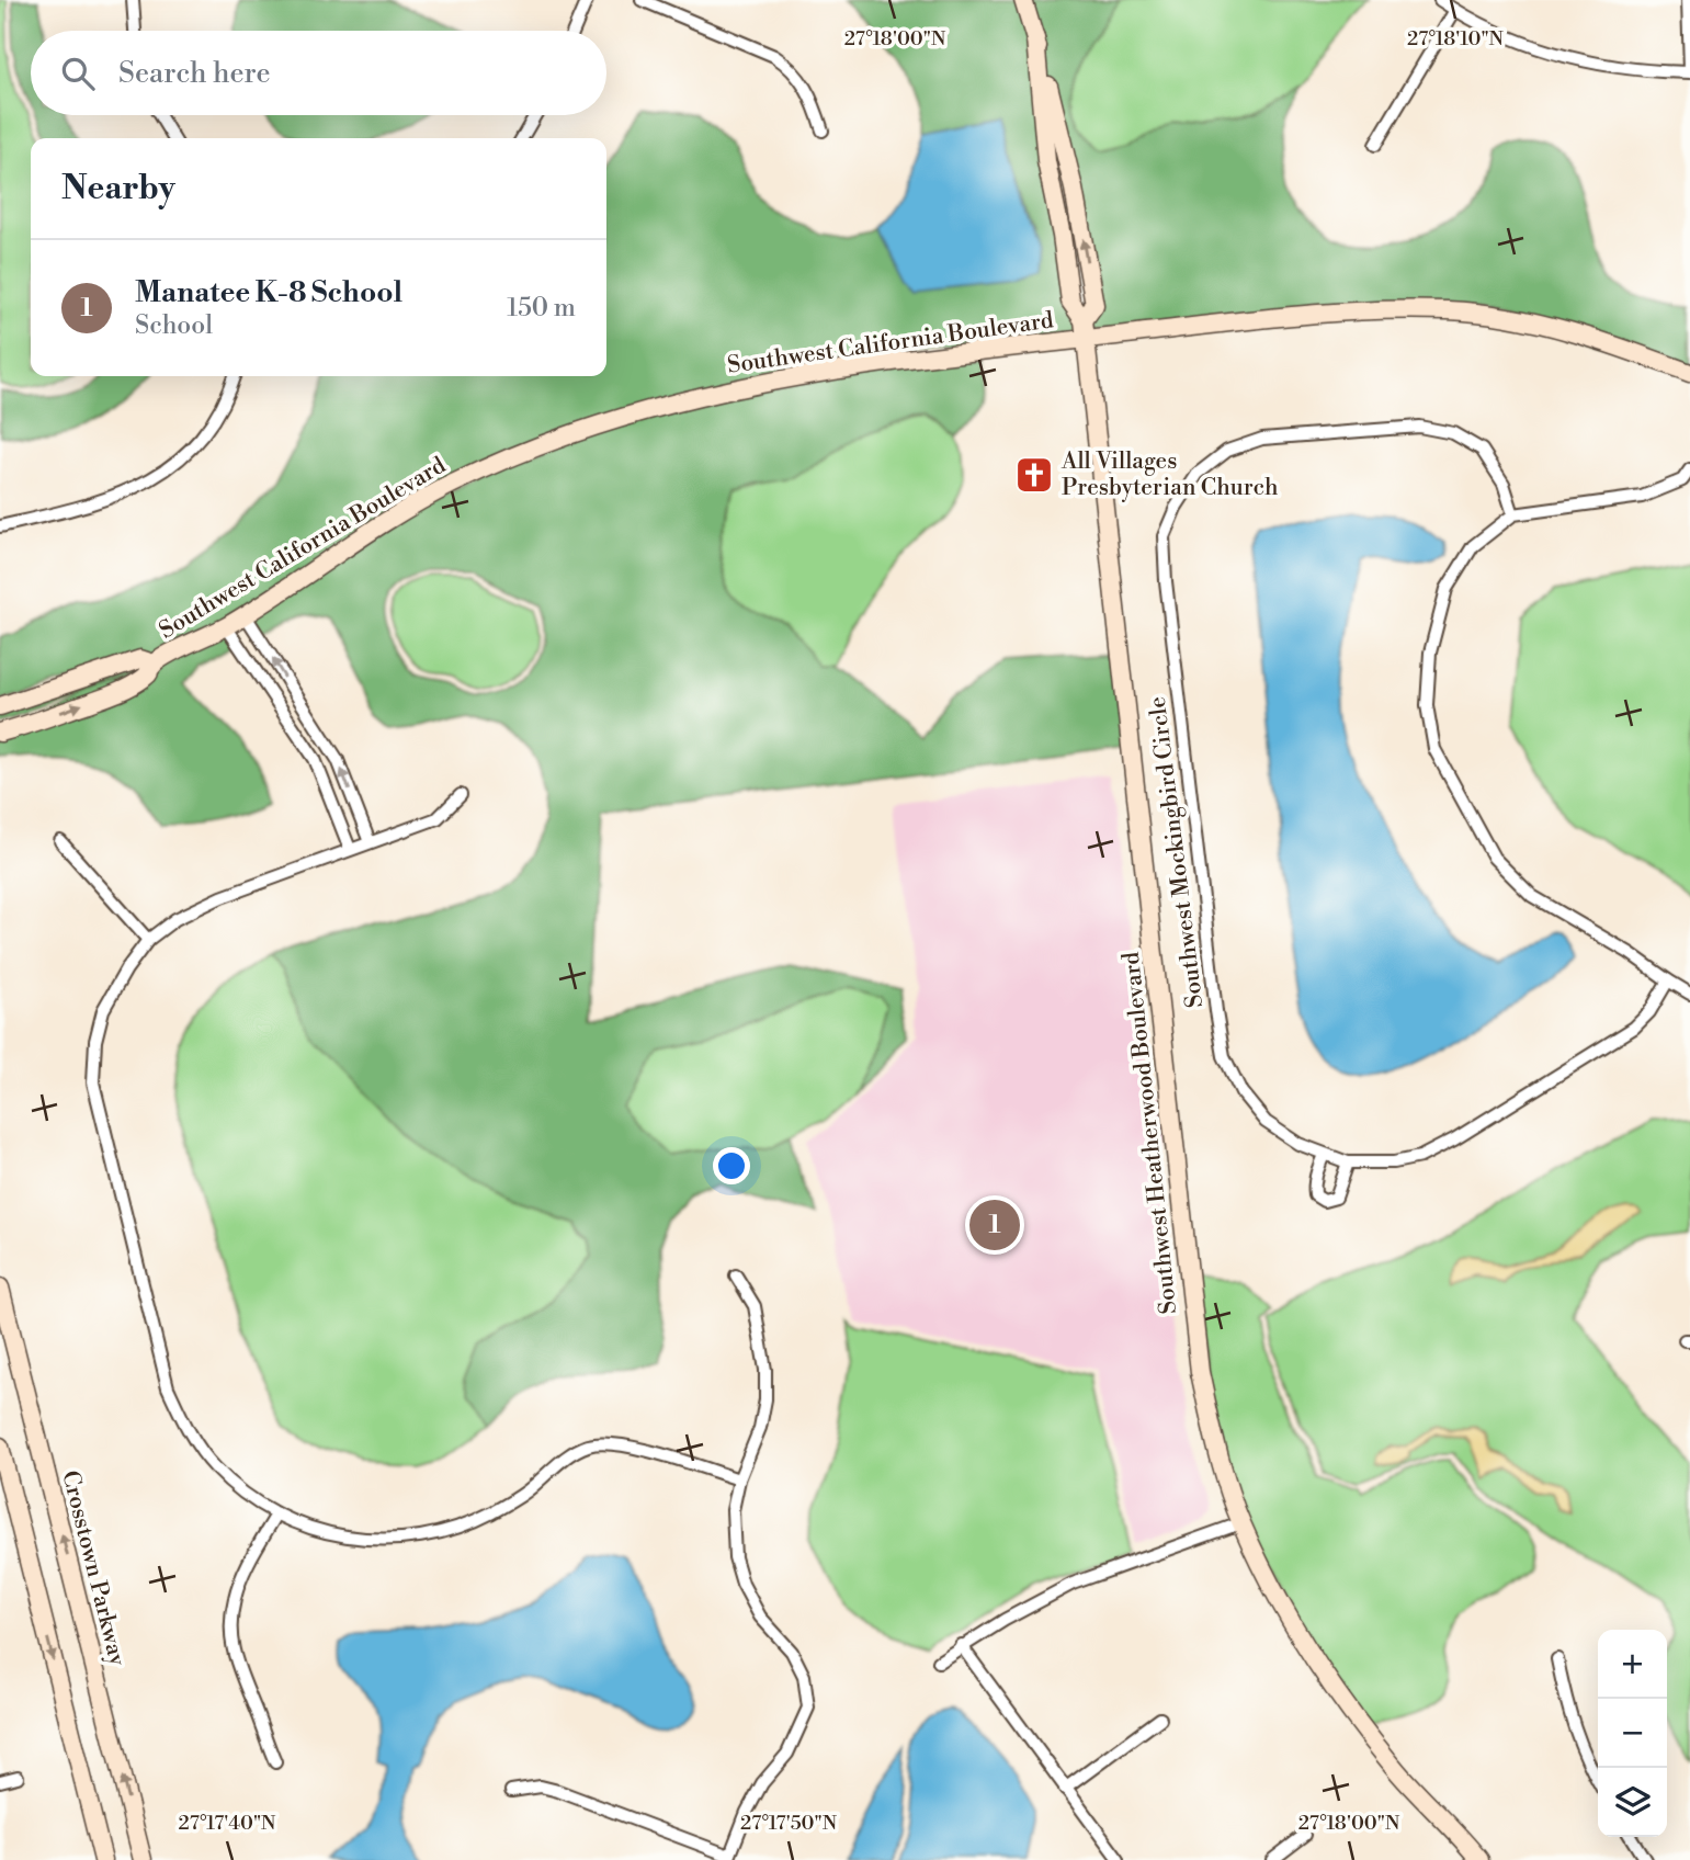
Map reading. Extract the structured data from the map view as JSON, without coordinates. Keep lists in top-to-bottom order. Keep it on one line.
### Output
{"streets":{"street":["Southwest California Boulevard","Southwest Mockingbird Circle","Southwest Heatherwood Boulevard","Crosstown Parkway"]},"crossings":[["Southwest California Boulevard","Southwest Heatherwood Boulevard"]],"places":{"church":["All Villages Presbyterian Church"]},"page":{"search":"Search here","heading":"Nearby","list":[{"mark":"1","name":"Manatee K-8 School","note":"School","value":"150 m"}],"pins":"1","map_buttons":["+","−"]},"coordinates":["27°18'00\"N","27°18'10\"N","27°17'40\"N","27°17'50\"N"]}
